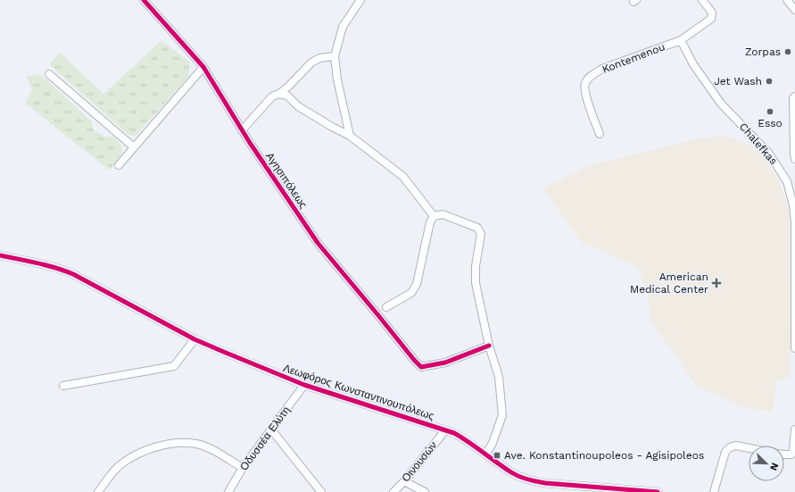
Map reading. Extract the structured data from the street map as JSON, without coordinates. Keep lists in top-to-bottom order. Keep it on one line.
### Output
{"streets":{"street":["Kontemenou","Chalefkas","Αγησιπόλεως","Λεωφόρος Κωνσταντινουπόλεως","Οδυσσέα Ελύτη","Οινουσών"]},"crossings":[["Kontemenou","Chalefkas"],["Λεωφόρος Κωνσταντινουπόλεως","Οδυσσέα Ελύτη"],["Λεωφόρος Κωνσταντινουπόλεως","Οινουσών"]],"places":{"other":["Zorpas","Jet Wash","Esso"],"health":["American Medical Center"],"transit":["Ave. Konstantinoupoleos - Agisipoleos"]},"north":"bottom right"}
